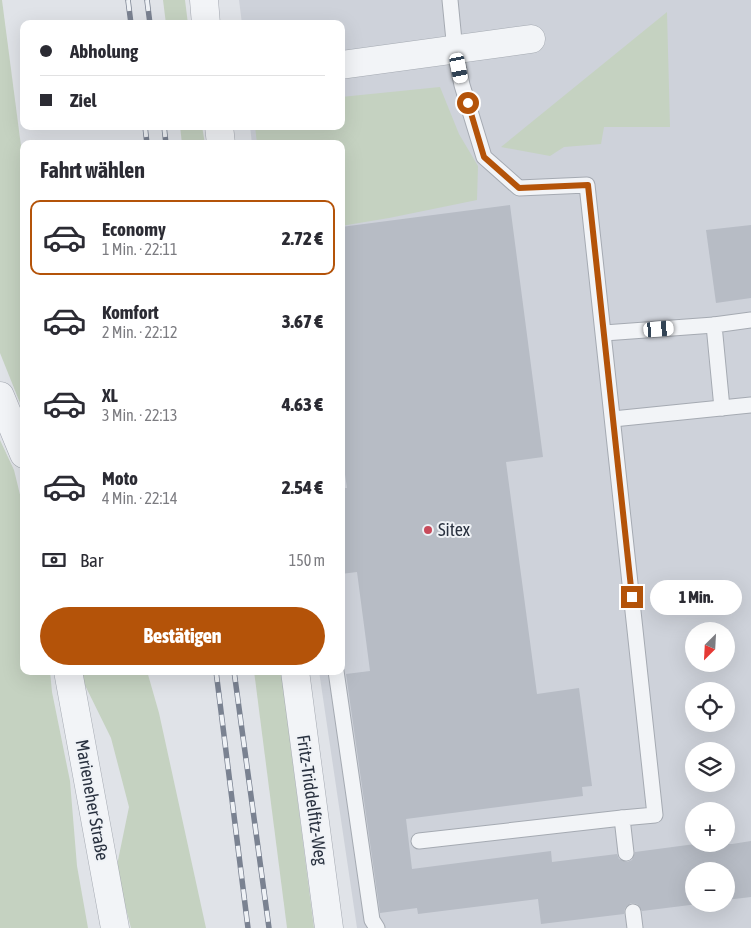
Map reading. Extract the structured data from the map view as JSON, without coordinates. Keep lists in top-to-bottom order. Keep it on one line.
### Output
{"streets":{"street":["Marieneher Straße","Fritz-Triddelfitz-Weg"]},"places":["Sitex"],"north":"bottom left","page":{"banner":["Abholung","Ziel"],"heading":"Fahrt wählen","list":[{"name":"Economy","note":"1 Min. · 22:11","value":"2.72 €"},{"name":"Komfort","note":"2 Min. · 22:12","value":"3.67 €"},{"name":"XL","note":"3 Min. · 22:13","value":"4.63 €"},{"name":"Moto","note":"4 Min. · 22:14","value":"2.54 €"}],"pay":["Bar","150 m"],"bubble":"1 Min.","buttons":"Bestätigen","map_buttons":["+","−"]}}
